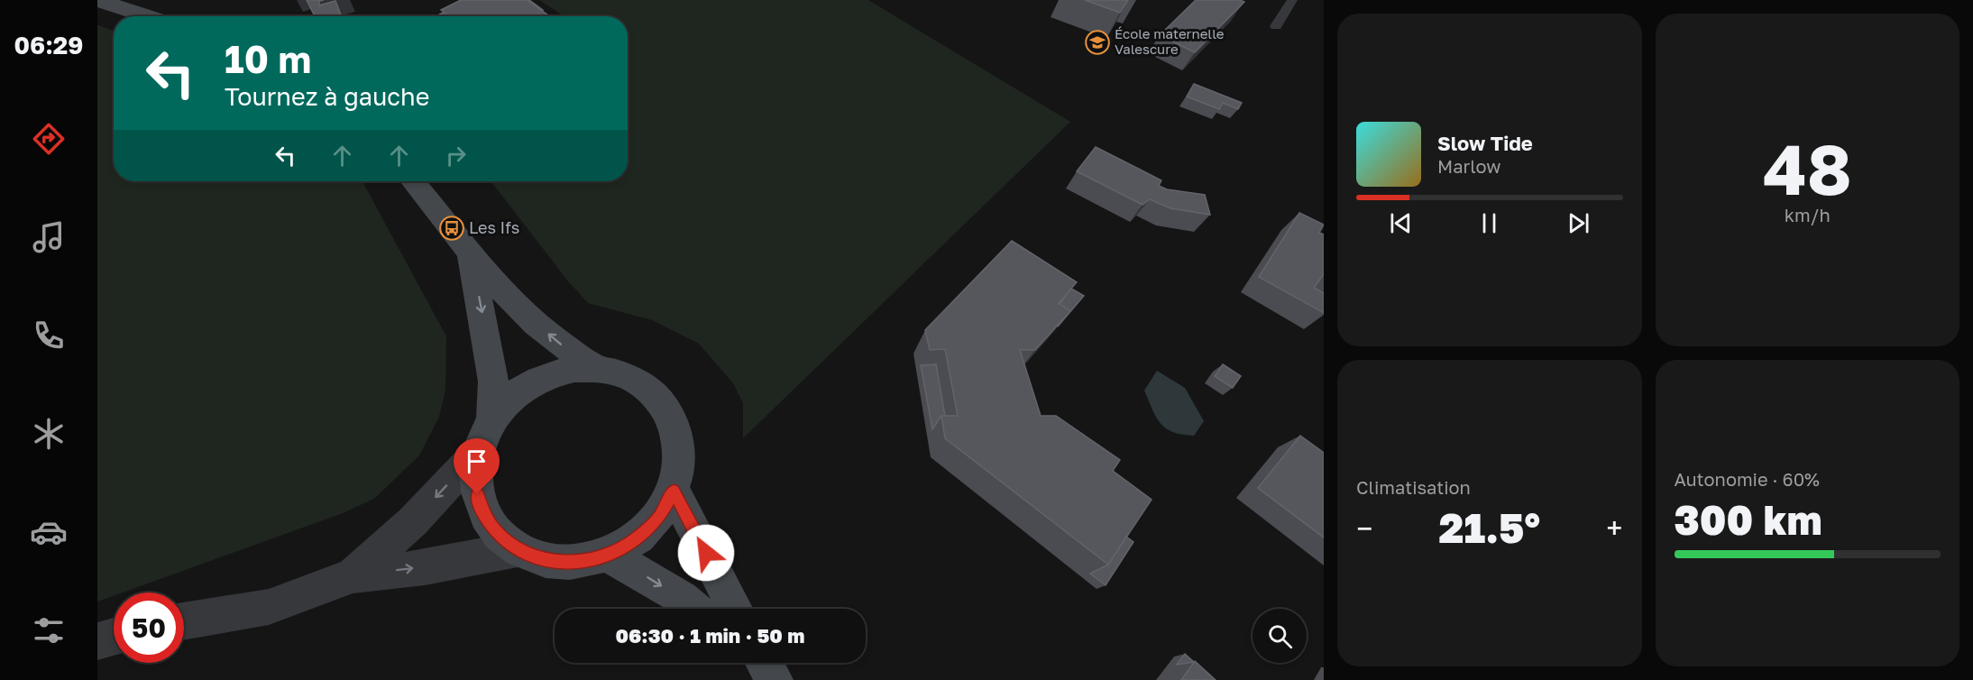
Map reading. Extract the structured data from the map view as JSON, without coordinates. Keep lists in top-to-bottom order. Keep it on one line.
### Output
{"places":{"school or university":["École maternelle Valescure"],"bus stop":["Les Ifs"]},"page":{"tabs":"06:29","tile":[["48","km/h"],"Climatisation",["Autonomie · 60%","300 km"]],"turn":["10 m","Tournez à gauche"],"song":["Slow Tide","Marlow"],"heat":["−","21.5°","+"],"limit":"50","trip":"06:30 · 1 min · 50 m"}}
